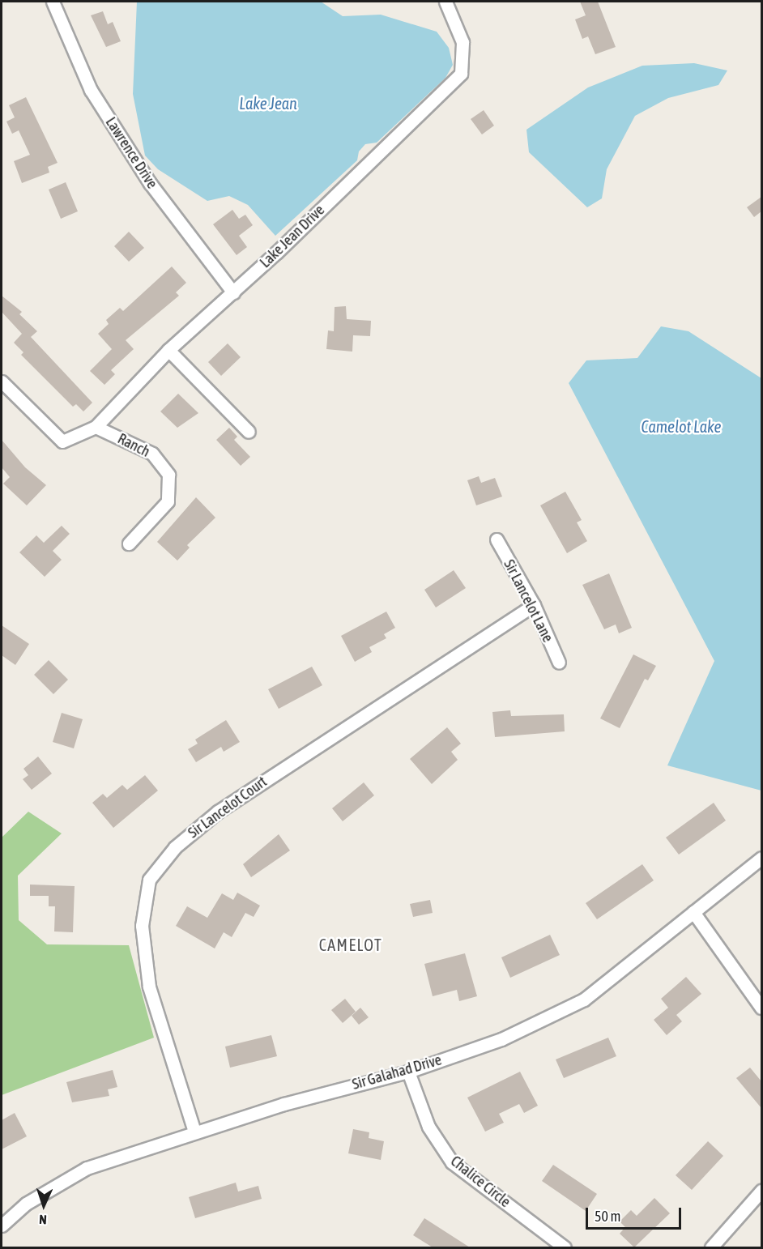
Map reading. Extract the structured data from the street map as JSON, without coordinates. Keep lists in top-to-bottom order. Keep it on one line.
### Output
{"streets":{"street":["Lawrence Drive","Lake Jean Drive","Ranch","Sir Lancelot Lane","Sir Lancelot Court","Sir Galahad Drive","Chalice Circle"]},"crossings":[["Lawrence Drive","Lake Jean Drive"],["Lake Jean Drive","Ranch"],["Sir Lancelot Lane","Sir Lancelot Court"],["Sir Lancelot Court","Sir Galahad Drive"],["Sir Galahad Drive","Chalice Circle"]],"districts":["CAMELOT"],"water":["Lake Jean","Camelot Lake"],"scale_bar":"50 m","north":"bottom"}
